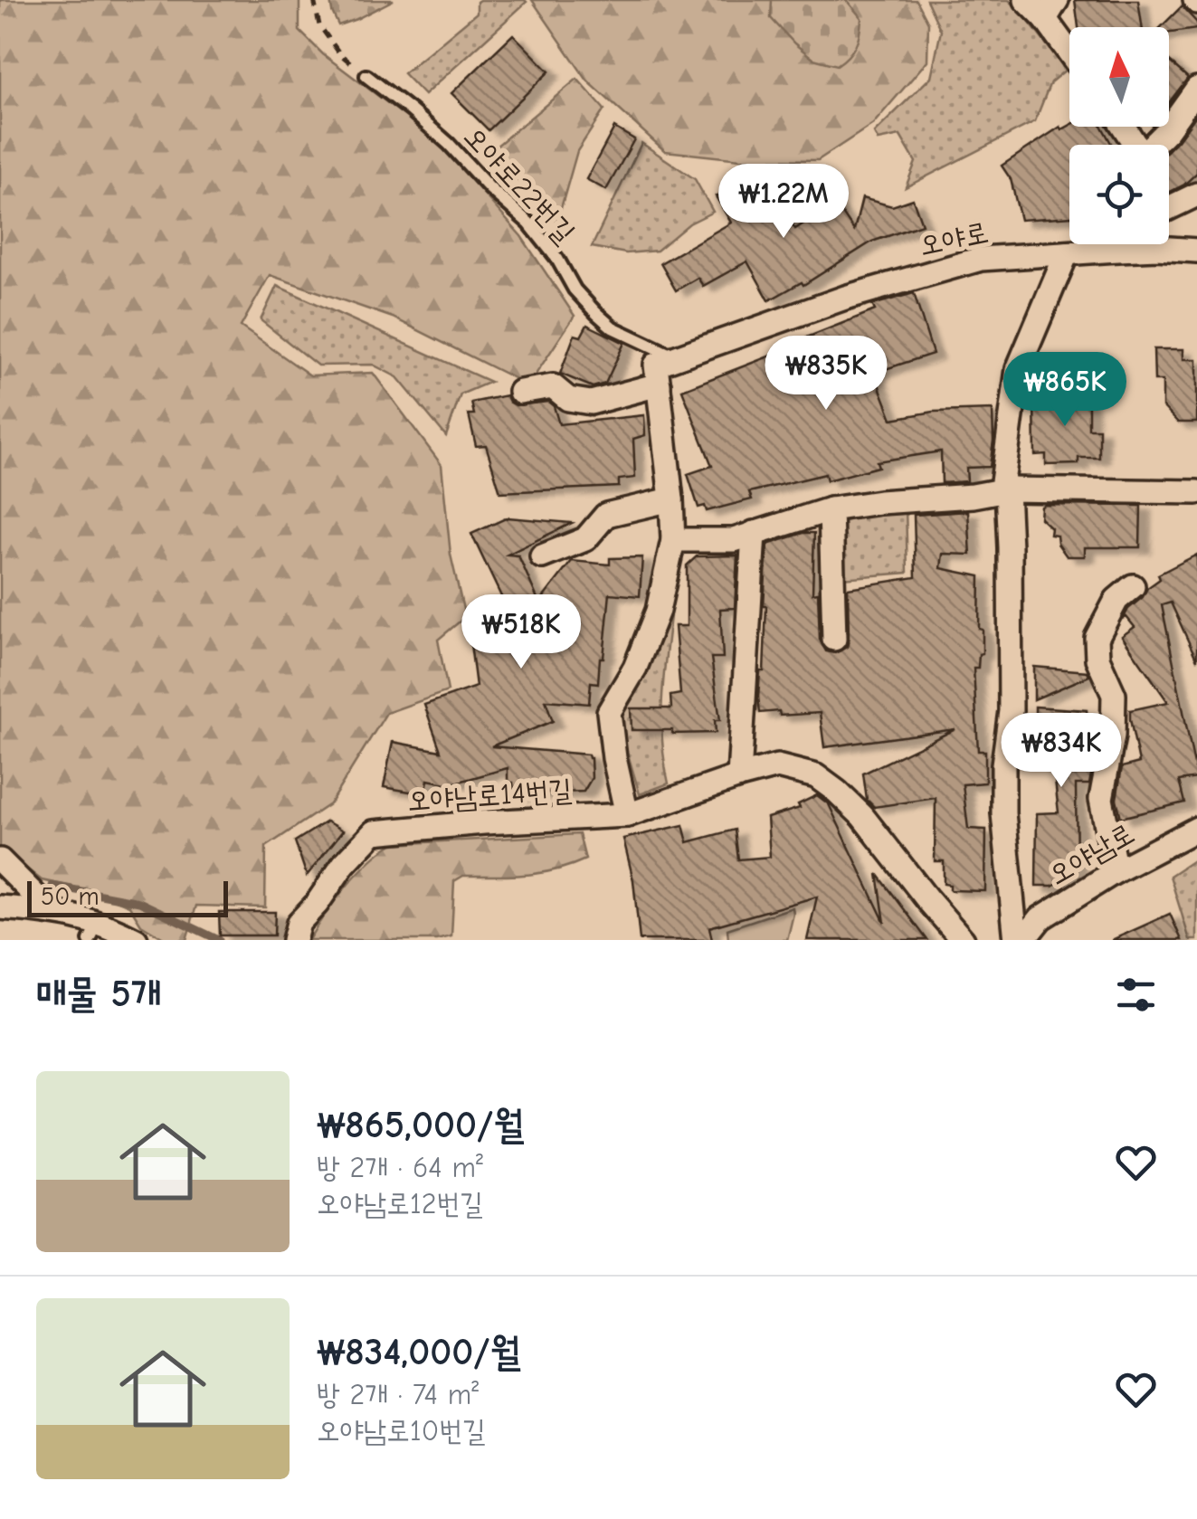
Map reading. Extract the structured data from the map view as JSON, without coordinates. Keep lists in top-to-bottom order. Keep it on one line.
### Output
{"streets":{"street":["오야로","오야남로14번길","오야남로"],"lane":["오야로22번길"]},"crossings":[["오야로22번길","오야로"]],"scale_bar":"50 m","north":"top","page":{"price":["₩1.22M","₩835K","₩865K","₩518K","₩834K"],"scale":"50 m","heading":"매물 5개","list":[{"name":"₩865,000/월","note":"방 2개 · 64 m² · 오야남로12번길"},{"name":"₩834,000/월","note":"방 2개 · 74 m² · 오야남로10번길"}]}}
